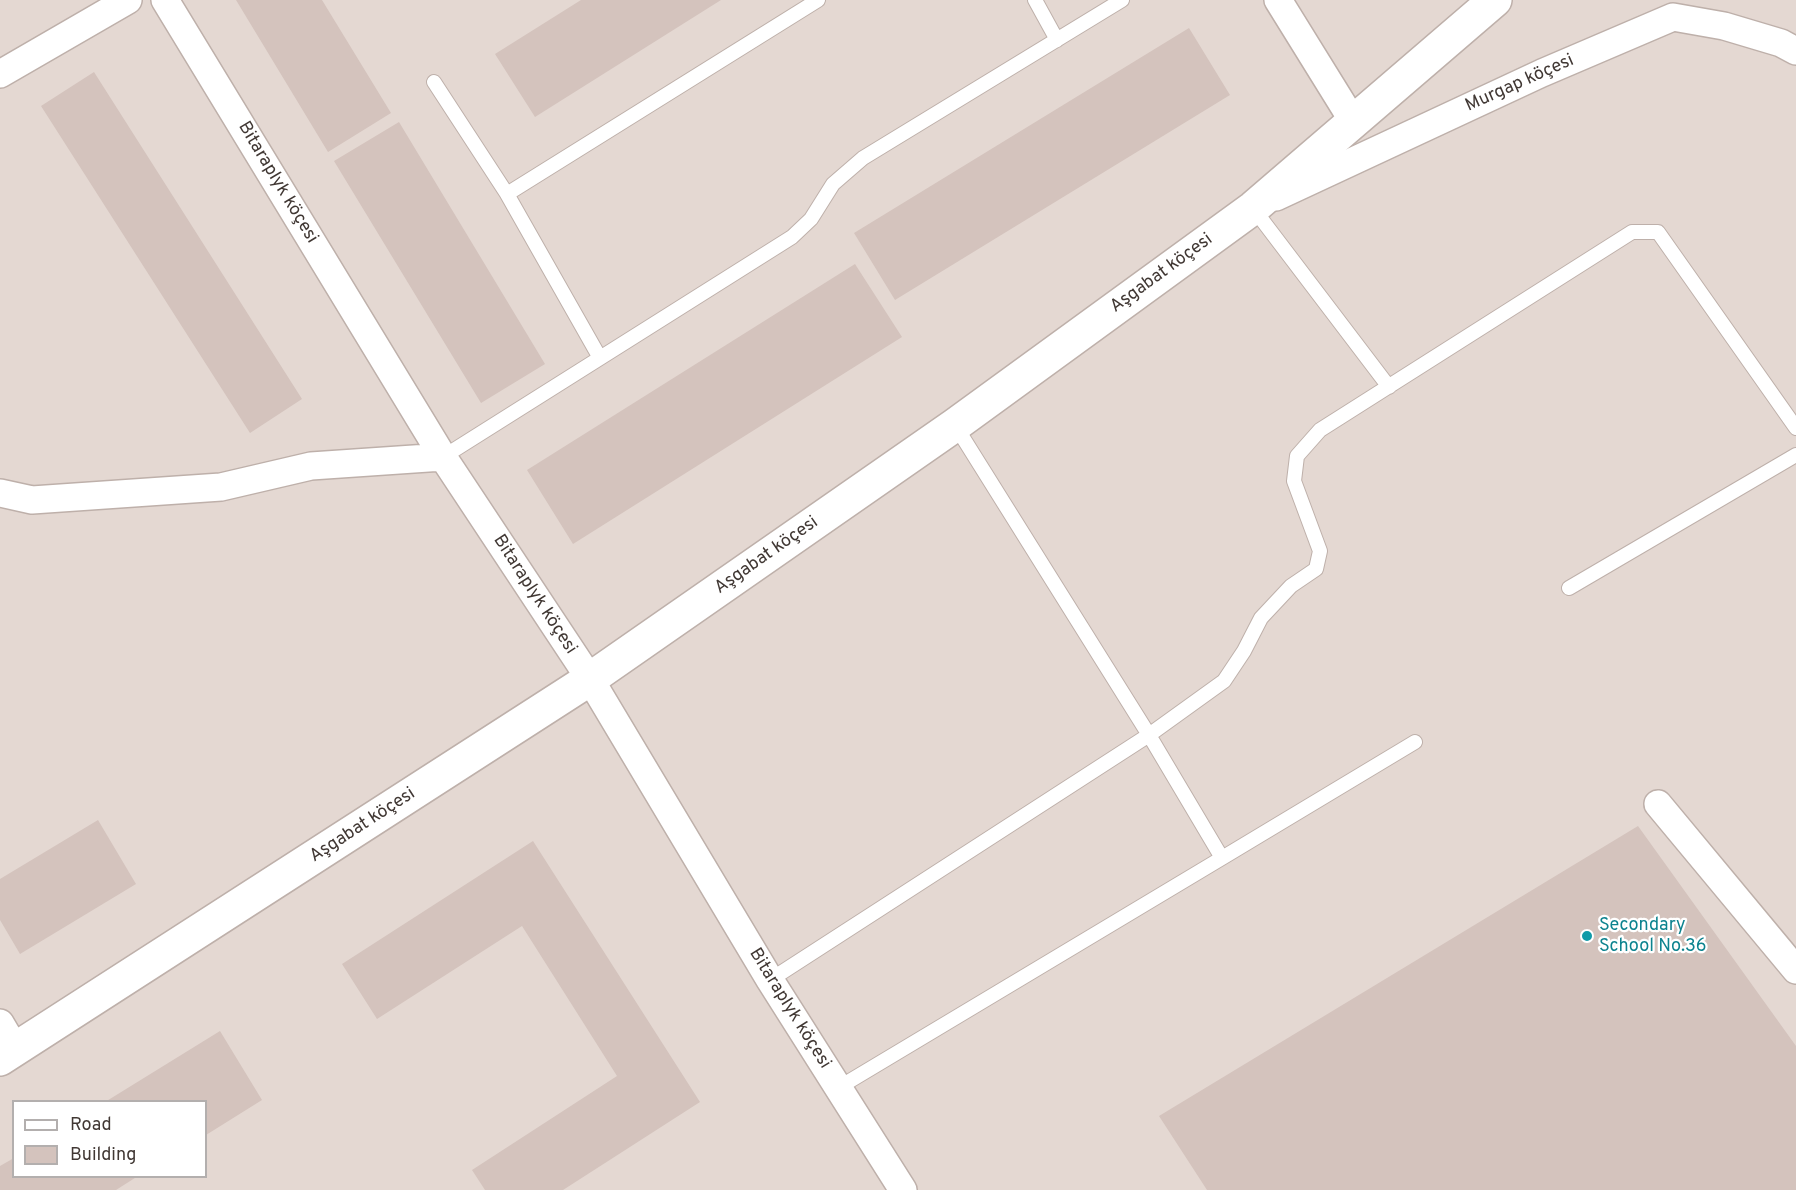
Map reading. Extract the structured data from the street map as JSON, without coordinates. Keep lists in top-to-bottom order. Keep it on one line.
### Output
{"streets":{"street":["Murgap köçesi","Bitaraplyk köçesi","Aşgabat köçesi"]},"crossings":[["Murgap köçesi","Aşgabat köçesi"],["Bitaraplyk köçesi","Aşgabat köçesi"]],"places":["Secondary School No.36"],"legend":["Road","Building"]}
